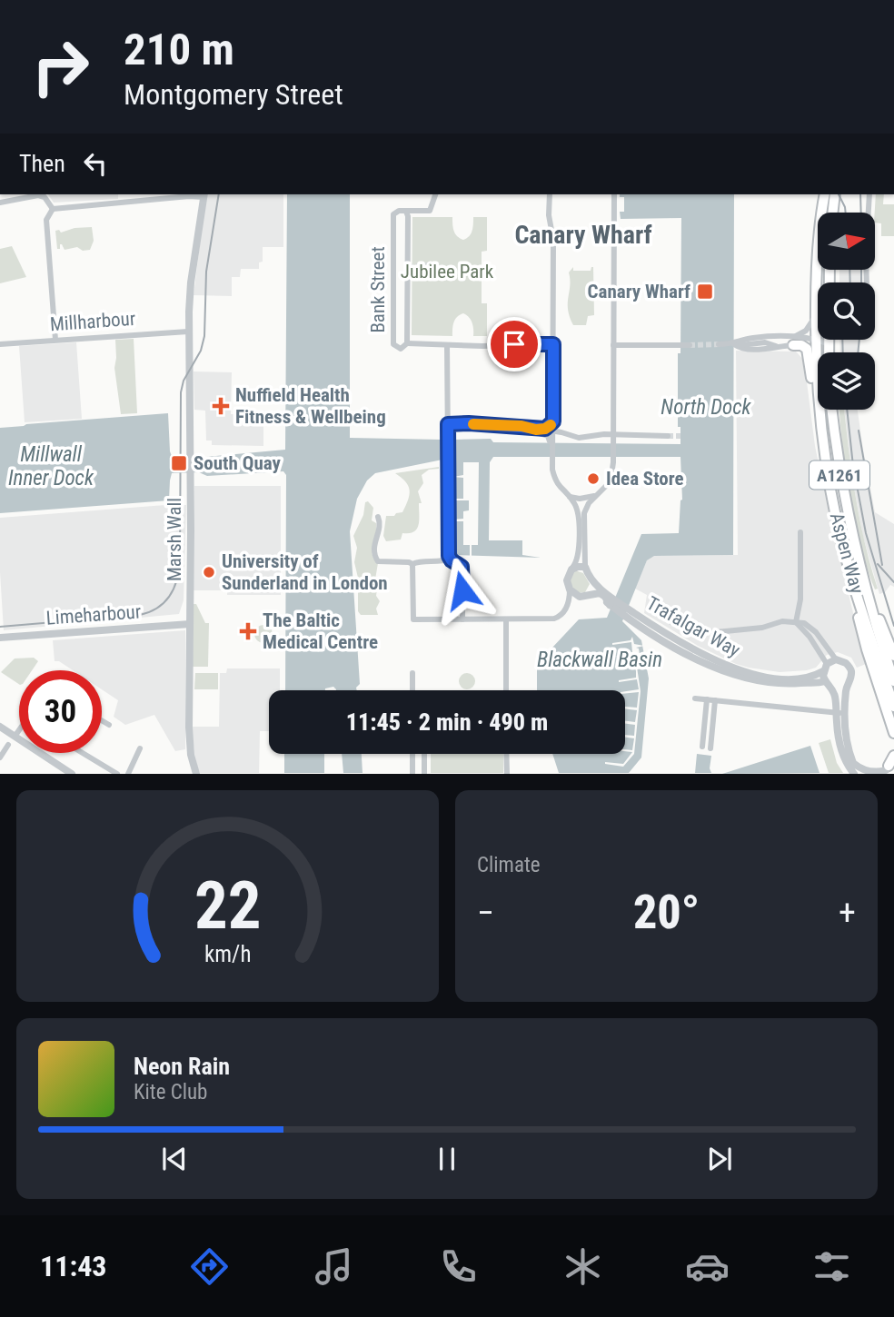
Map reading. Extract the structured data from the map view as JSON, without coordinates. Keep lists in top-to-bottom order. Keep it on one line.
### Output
{"streets":{"highway":["A1261","Aspen Way"],"street":["Bank Street","Millharbour","Marsh Wall","Limeharbour","Trafalgar Way"]},"crossings":[["Millharbour","Marsh Wall"],["A1261","Aspen Way"],["Marsh Wall","Limeharbour"]],"districts":["Canary Wharf"],"water":["North Dock","Millwall Inner Dock","Blackwall Basin"],"parks":["Jubilee Park"],"places":{"transit":["Canary Wharf","South Quay"],"health":["Nuffield Health Fitness & Wellbeing","The Baltic Medical Centre"],"other":["Idea Store","University of Sunderland in London"]},"north":"right","page":{"turn":["210 m","Montgomery Street"],"then":"Then","limit":"30","trip":"11:45 · 2 min · 490 m","tile":"Climate","heat":["−","20°","+"],"song":["Neon Rain","Kite Club"],"tabs":"11:43","gauge":["22","km/h"]}}
